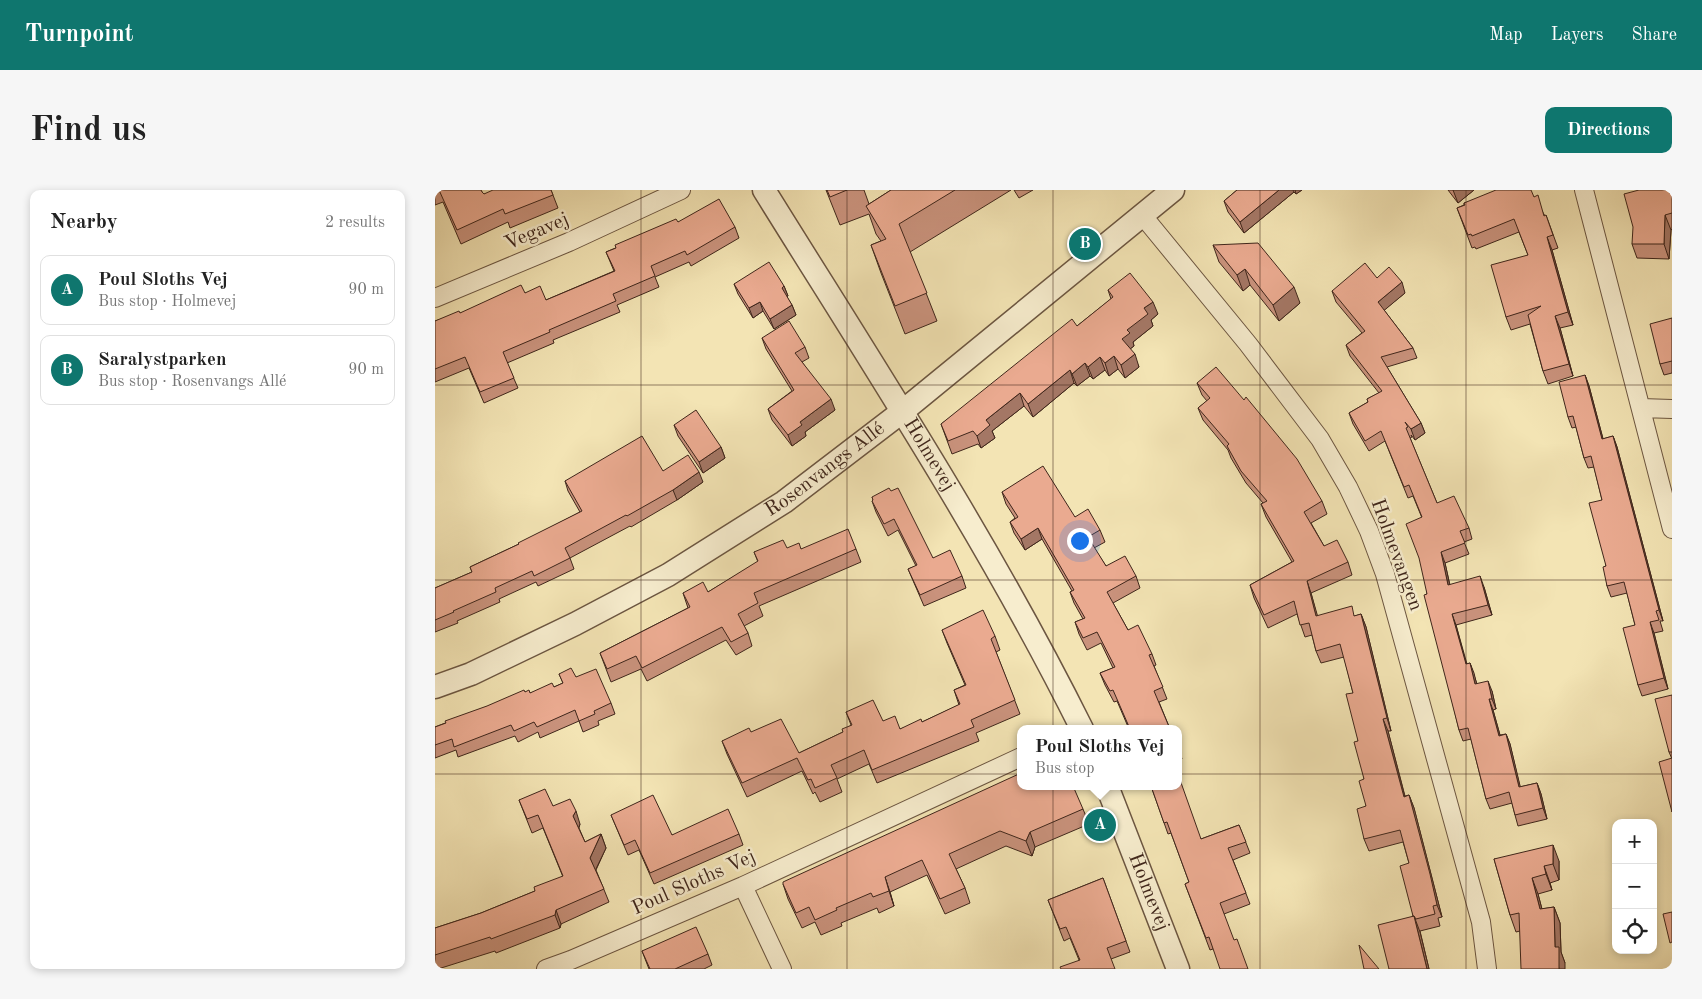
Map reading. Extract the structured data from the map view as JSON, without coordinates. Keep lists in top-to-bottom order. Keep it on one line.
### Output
{"streets":{"street":["Vegavej","Holmevej","Rosenvangs Allé","Holmevangen","Poul Sloths Vej"]},"crossings":[["Holmevej","Rosenvangs Allé"],["Rosenvangs Allé","Holmevangen"]],"page":{"header":"Turnpoint","nav":["Map","Layers","Share"],"buttons":"Directions","title":"Find us","heading":["Nearby","2 results"],"pins":["B","A"],"list":[{"mark":"A","name":"Poul Sloths Vej","note":"Bus stop · Holmevej","value":"90 m"},{"mark":"B","name":"Saralystparken","note":"Bus stop · Rosenvangs Allé","value":"90 m"}],"popup":["Poul Sloths Vej","Bus stop"],"map_buttons":["+","−"]}}
